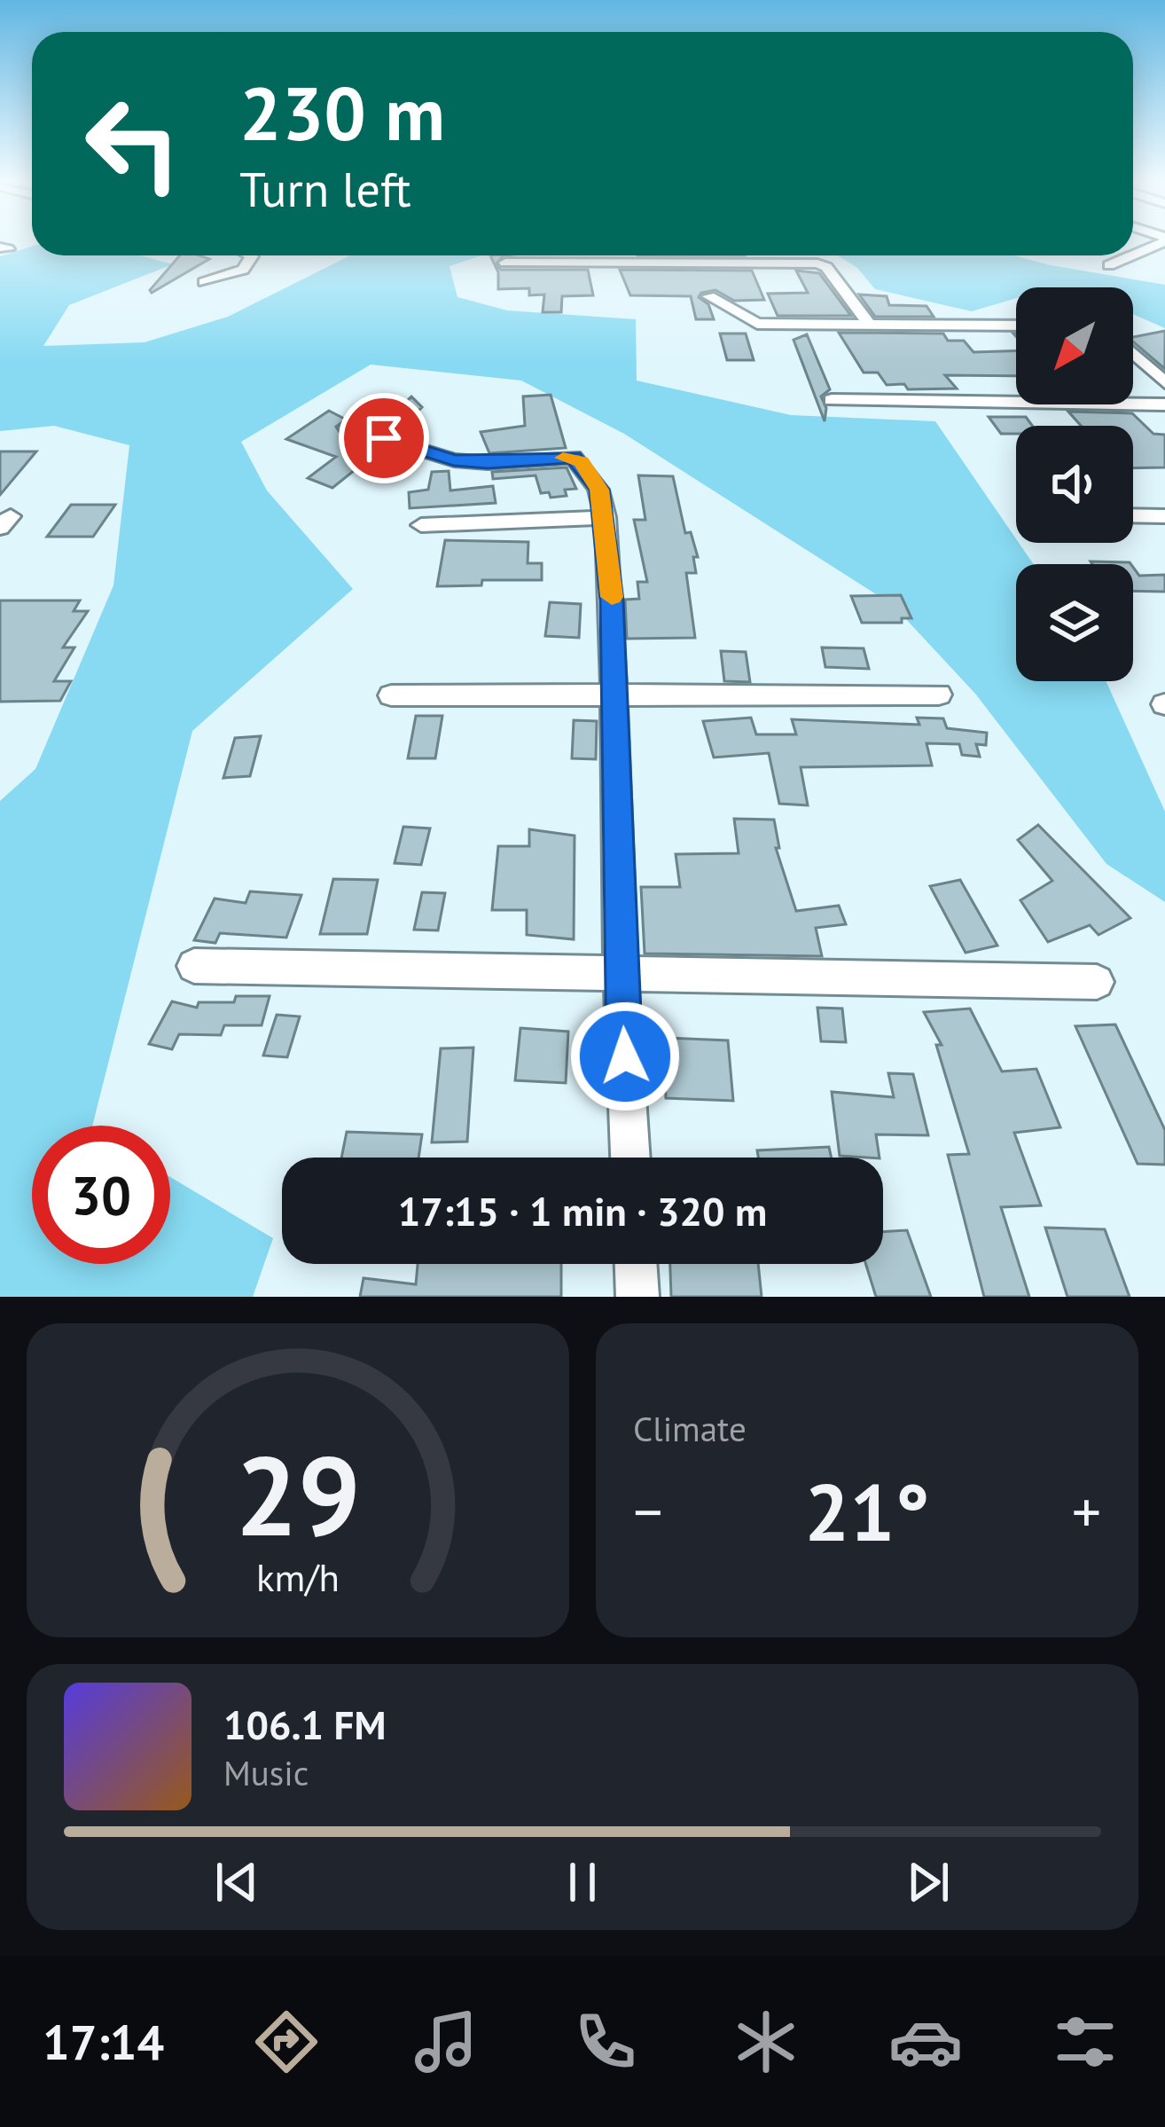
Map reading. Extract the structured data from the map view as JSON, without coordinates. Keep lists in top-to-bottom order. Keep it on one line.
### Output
{"north":"bottom left","page":{"turn":["230 m","Turn left"],"limit":"30","trip":"17:15 · 1 min · 320 m","tile":"Climate","heat":["−","21°","+"],"song":["106.1 FM","Music"],"tabs":"17:14","gauge":["29","km/h"]}}
